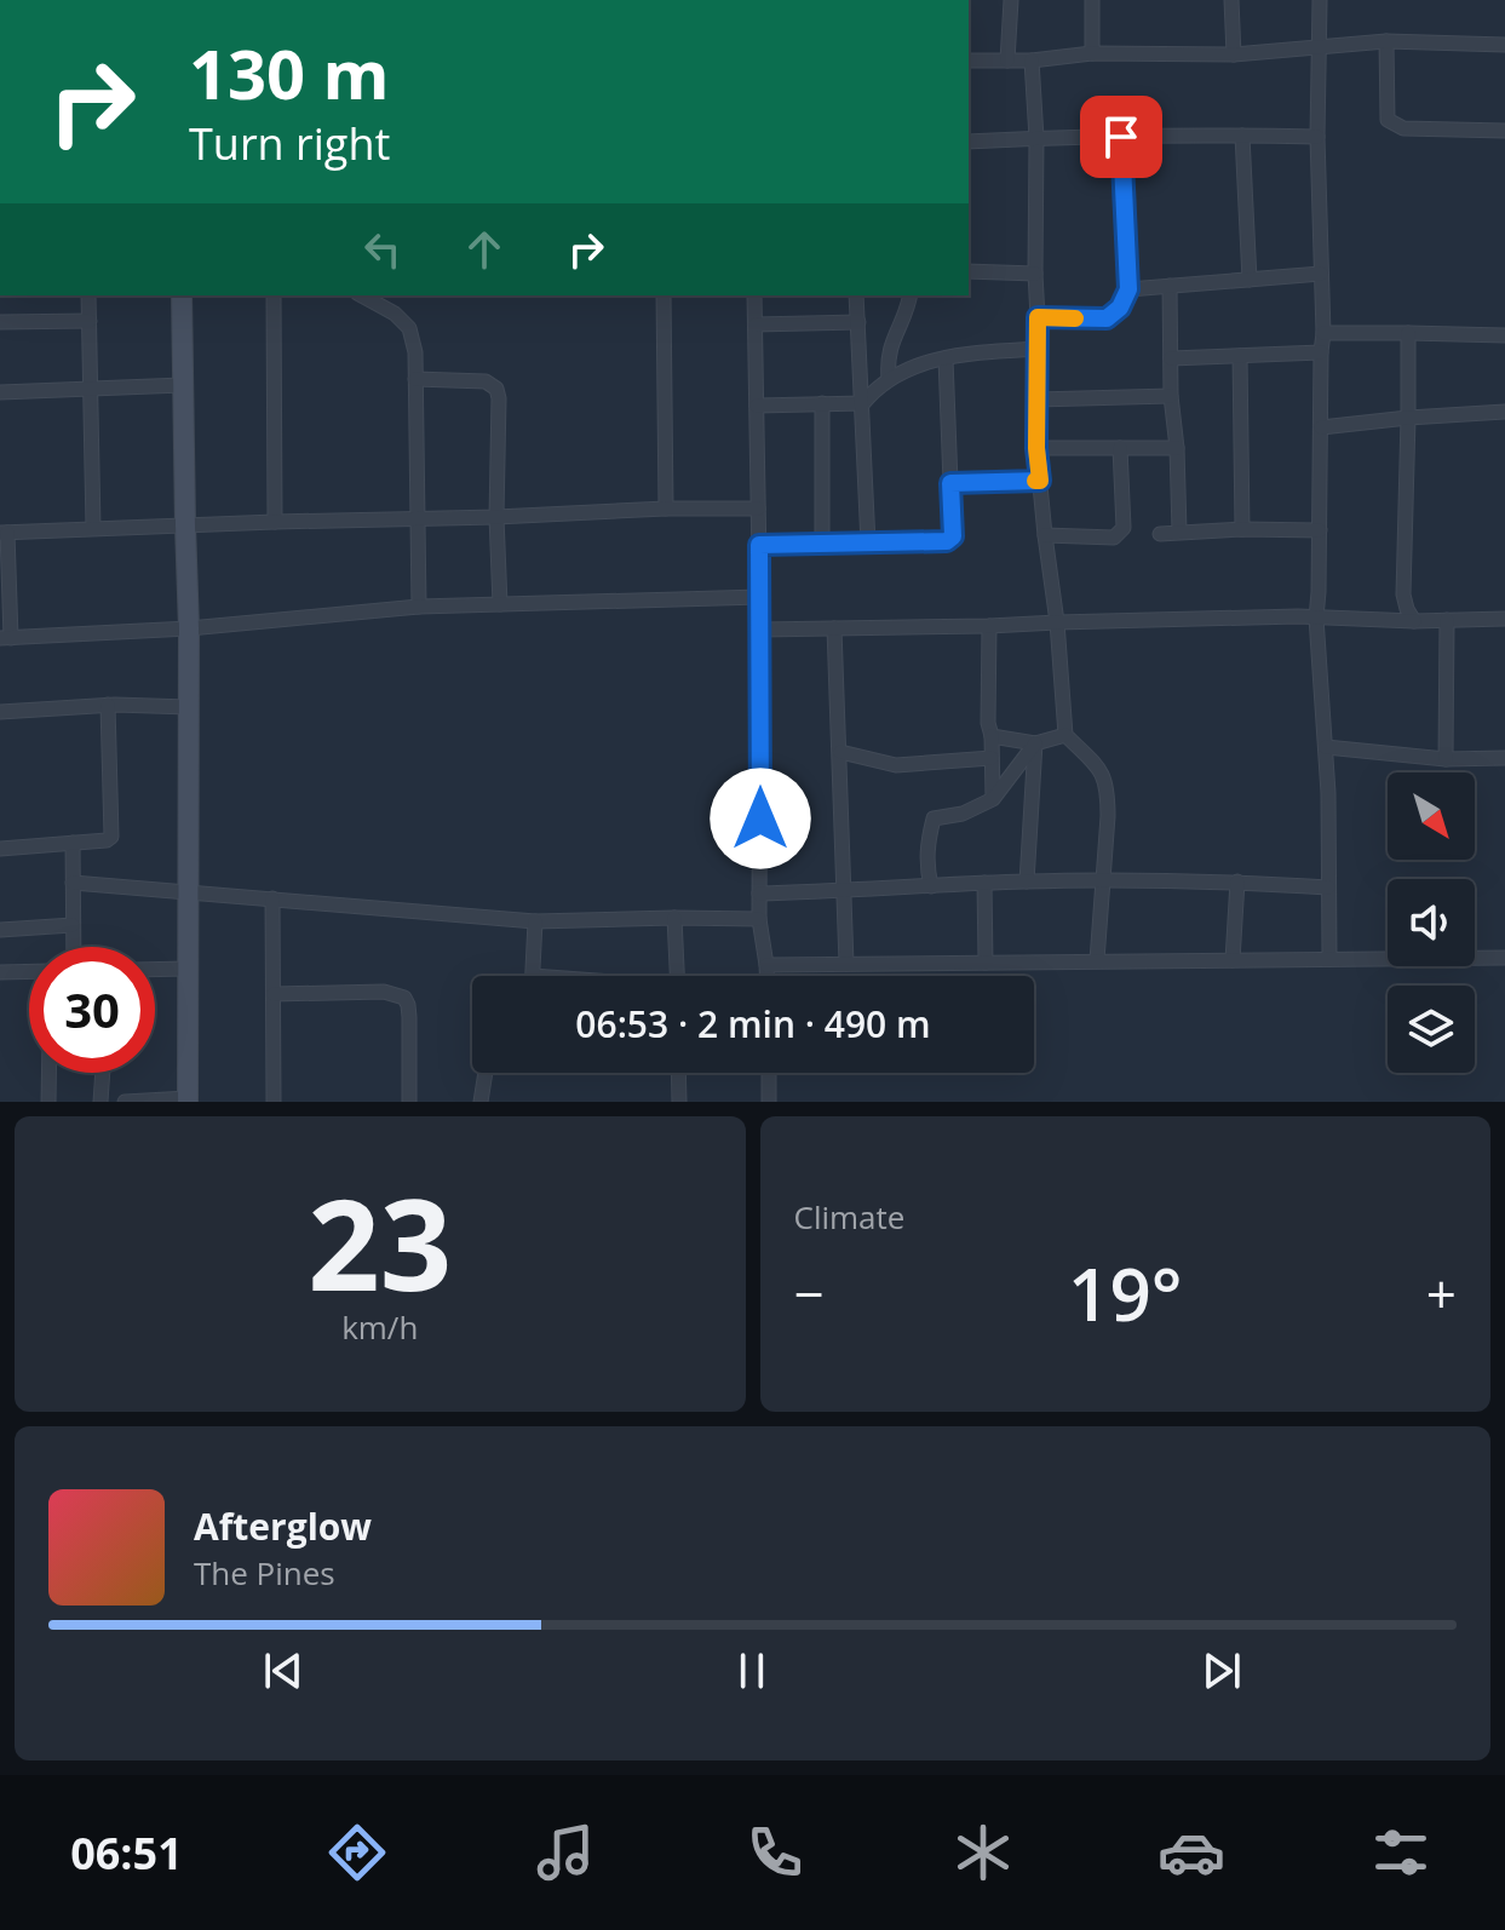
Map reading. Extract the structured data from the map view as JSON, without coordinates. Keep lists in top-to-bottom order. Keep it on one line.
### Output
{"north":"bottom right","page":{"turn":["130 m","Turn right"],"limit":"30","trip":"06:53 · 2 min · 490 m","tile":[["23","km/h"],"Climate"],"heat":["−","19°","+"],"song":["Afterglow","The Pines"],"tabs":"06:51"}}
